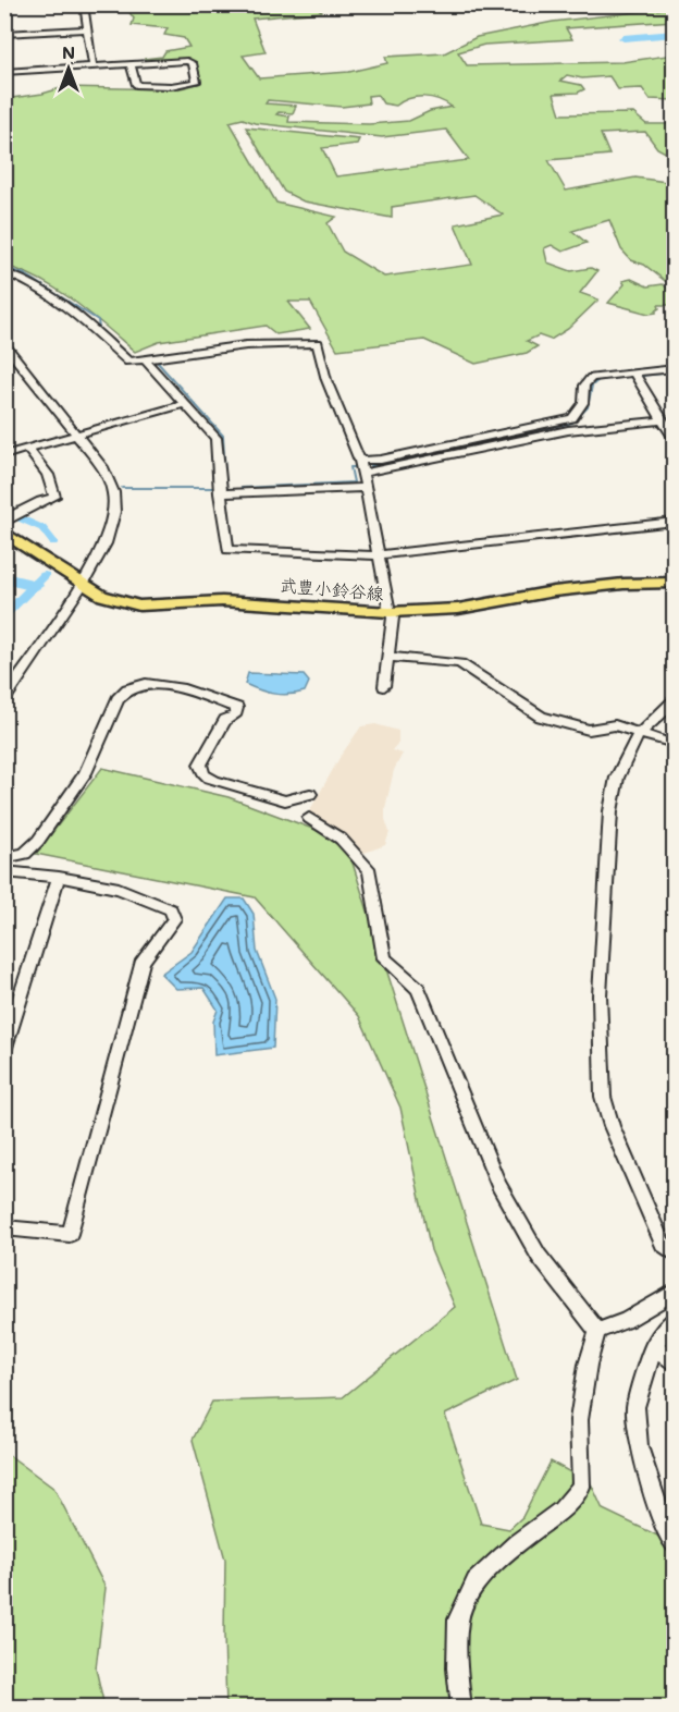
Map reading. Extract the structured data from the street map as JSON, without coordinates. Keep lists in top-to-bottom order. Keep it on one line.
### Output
{"streets":{"main road":["武豊小鈴谷線"]},"north":"top"}
